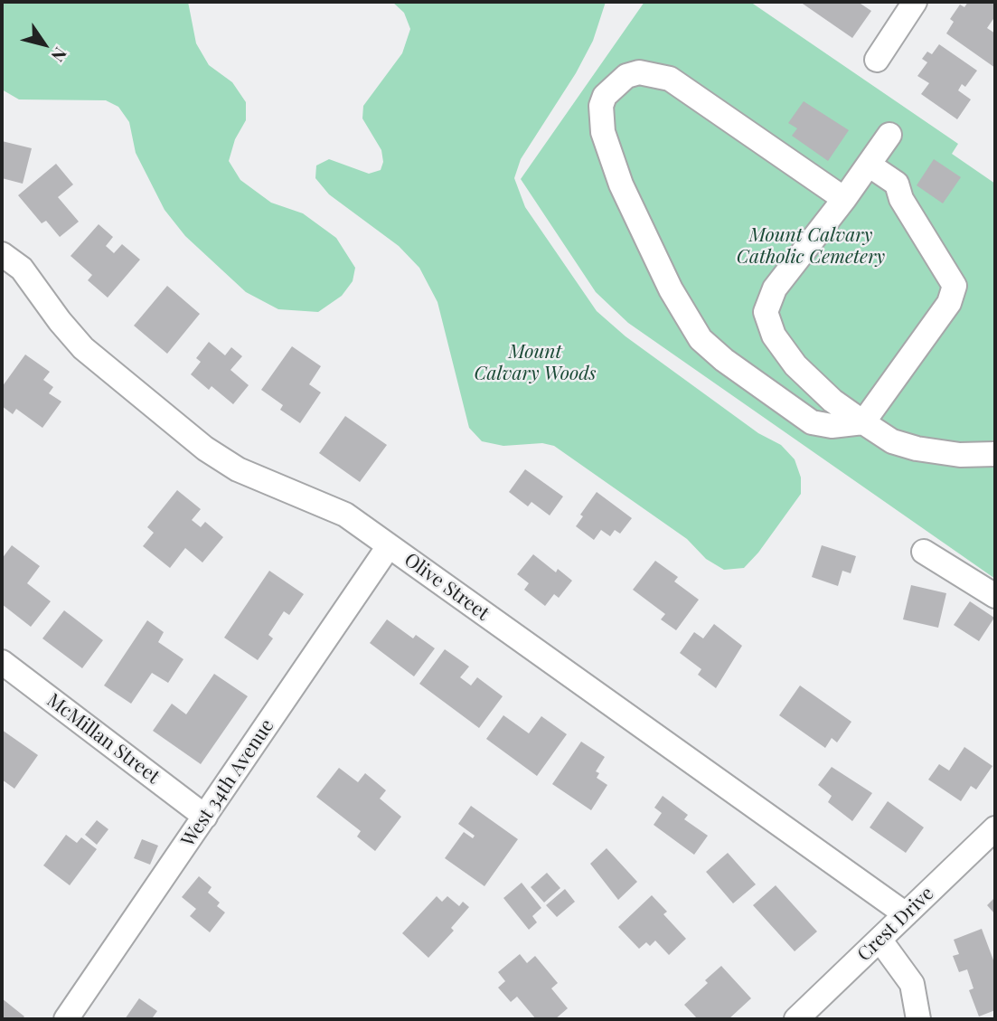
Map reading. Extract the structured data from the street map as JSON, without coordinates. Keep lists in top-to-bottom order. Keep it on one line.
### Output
{"streets":{"street":["Olive Street","McMillan Street","West 34th Avenue","Crest Drive"]},"crossings":[["Olive Street","West 34th Avenue"],["Olive Street","Crest Drive"],["McMillan Street","West 34th Avenue"]],"parks":["Mount Calvary Catholic Cemetery","Mount Calvary Woods"],"north":"bottom right"}
